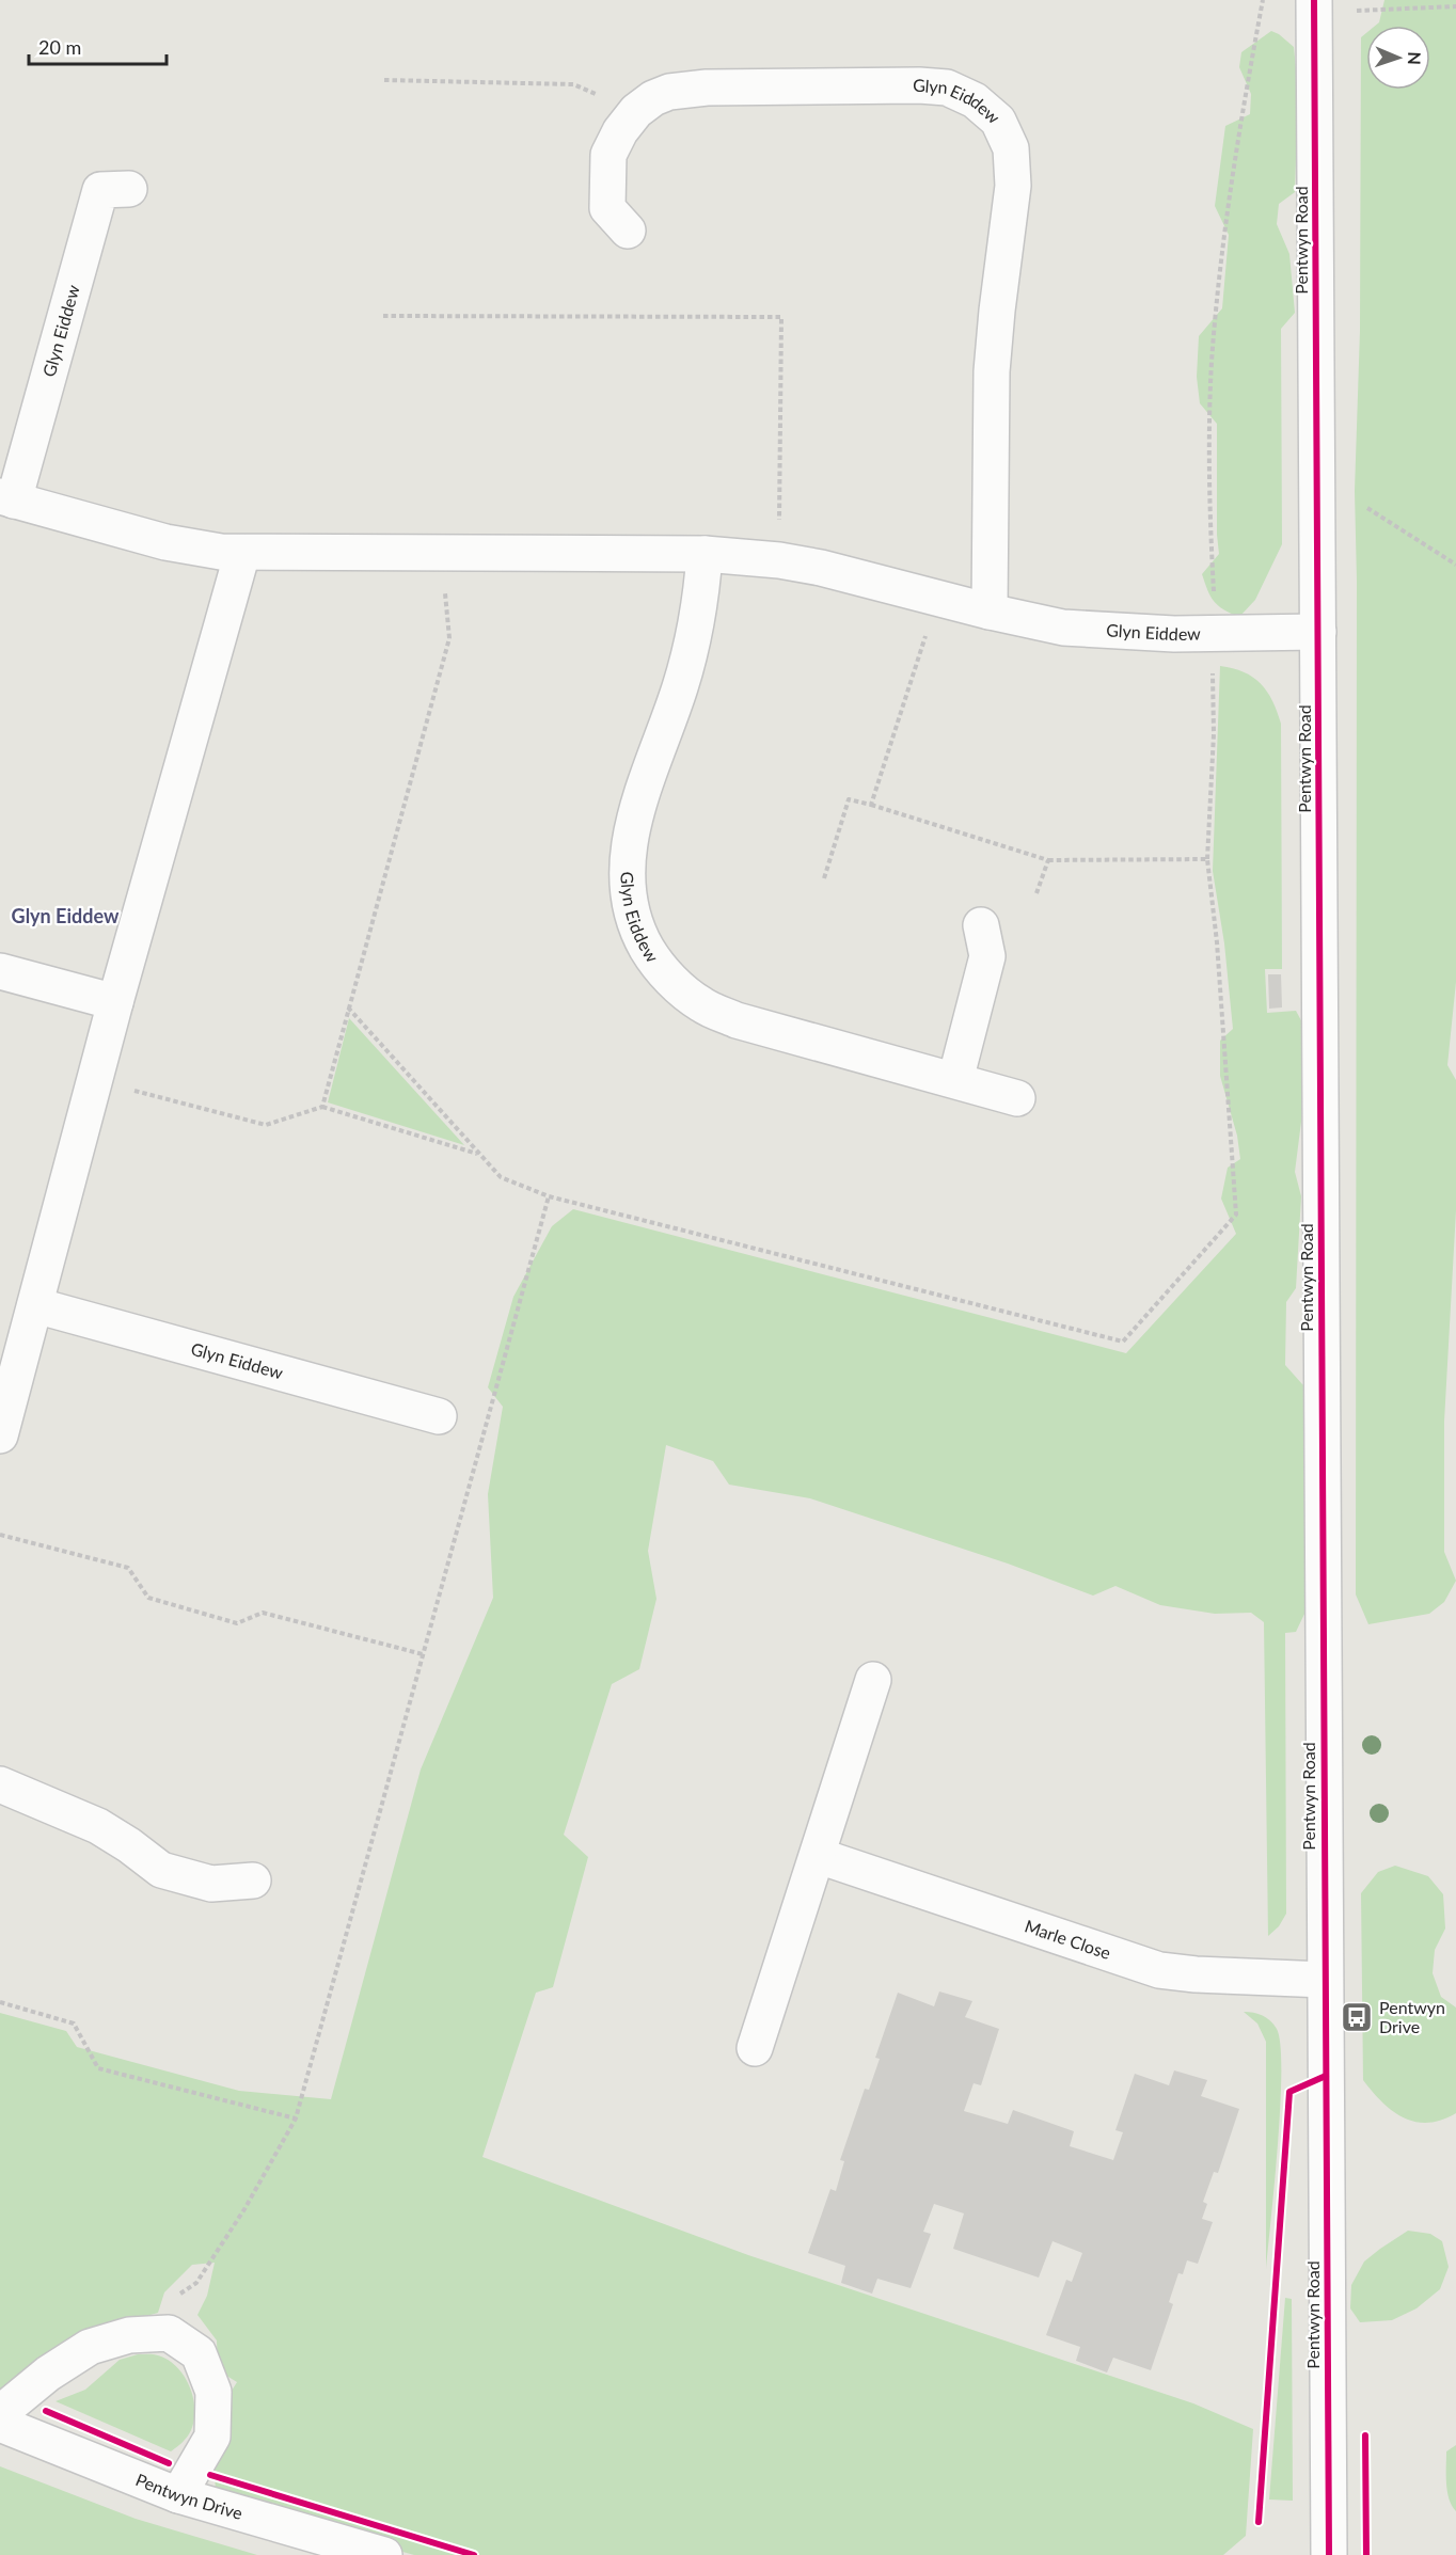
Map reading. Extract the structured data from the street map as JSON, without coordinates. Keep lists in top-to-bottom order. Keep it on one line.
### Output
{"streets":{"street":["Glyn Eiddew","Pentwyn Road","Marle Close","Pentwyn Drive"]},"crossings":[["Glyn Eiddew","Pentwyn Road"],["Pentwyn Road","Marle Close"]],"districts":["Glyn Eiddew"],"places":{"bus stop":["Pentwyn Drive"]},"scale_bar":"20 m","north":"right"}
